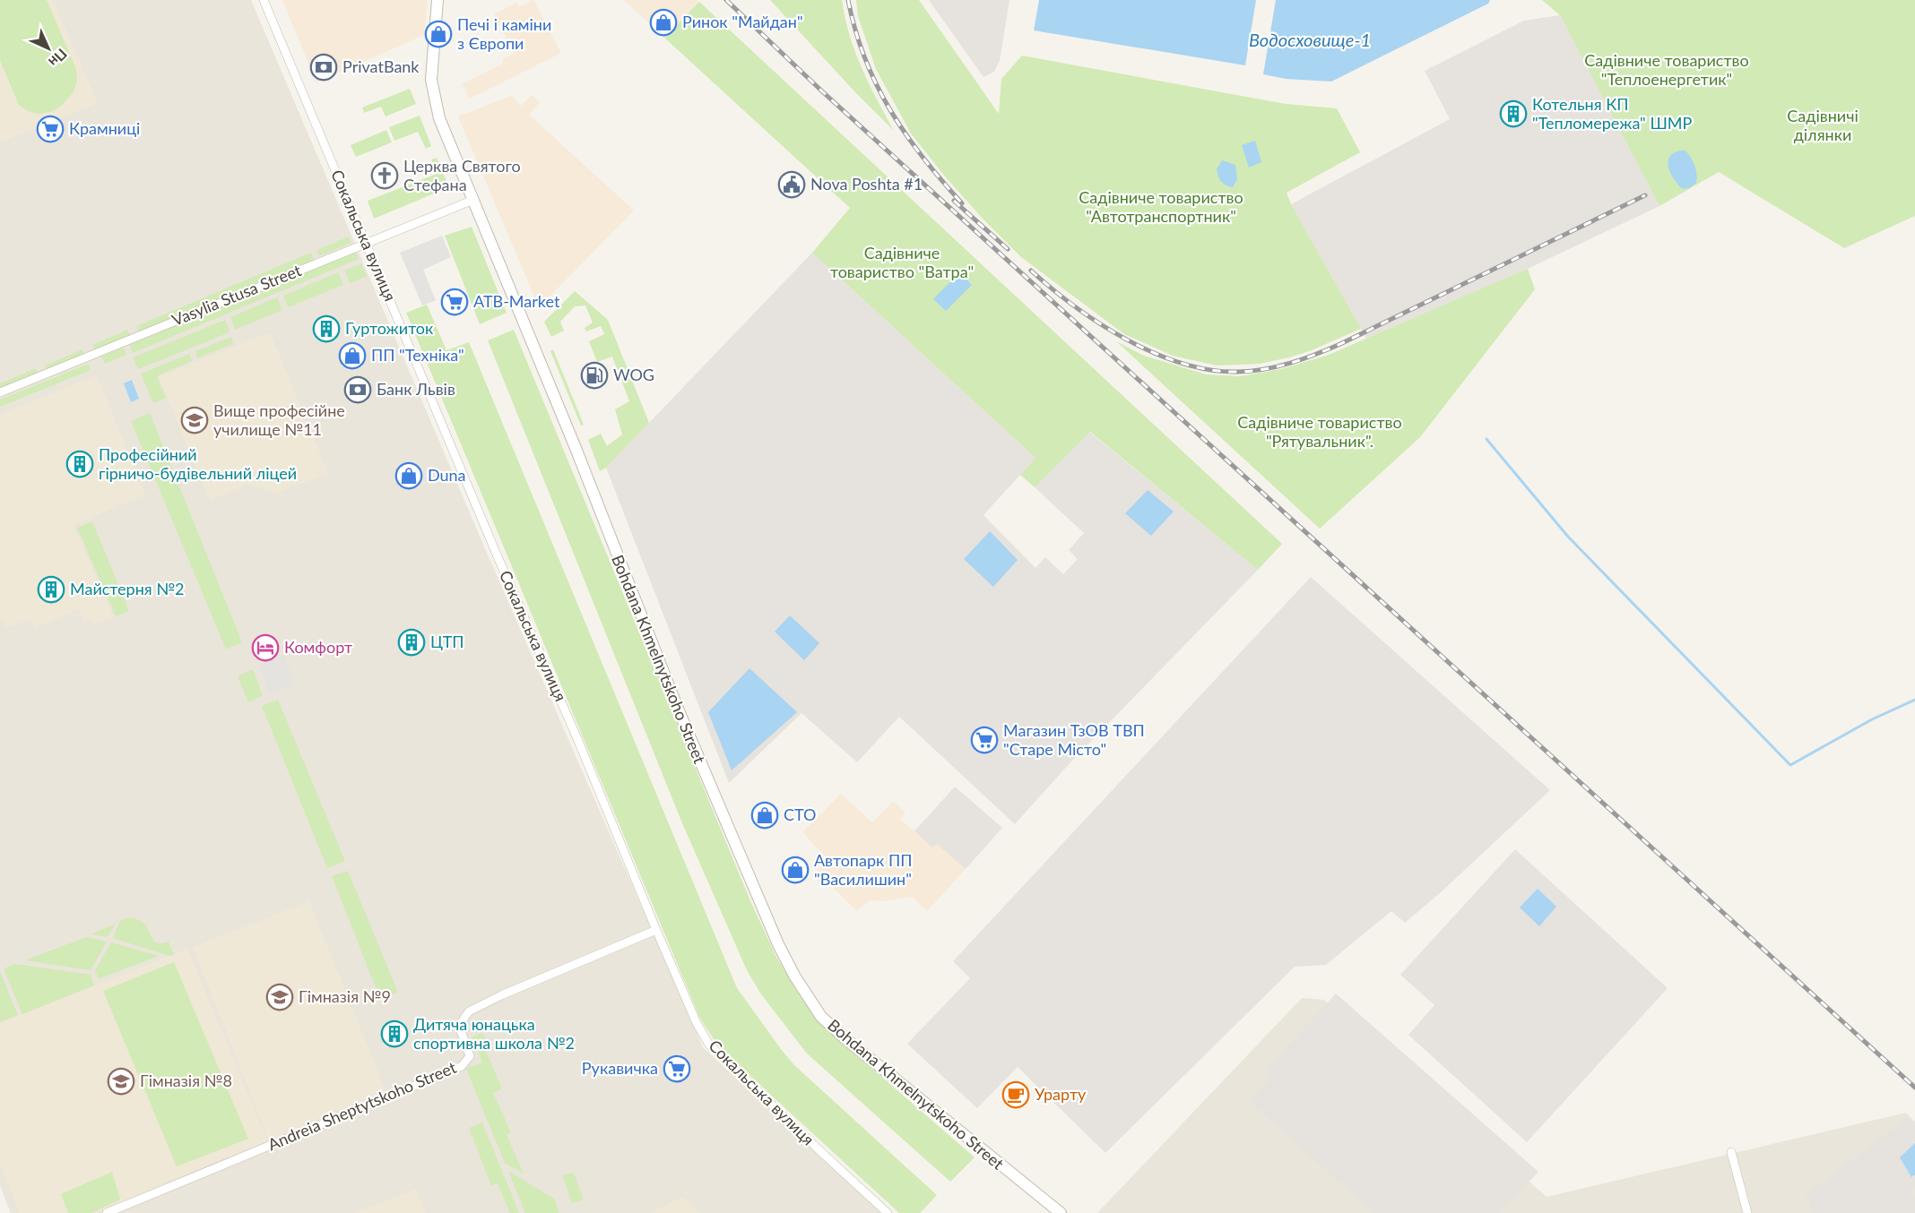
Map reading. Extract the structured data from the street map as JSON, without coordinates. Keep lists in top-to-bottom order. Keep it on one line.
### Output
{"streets":{"street":["Сокальська вулиця","Vasylia Stusa Street","Bohdana Khmelnytskoho Street","Andreia Sheptytskoho Street"]},"crossings":[["Сокальська вулиця","Vasylia Stusa Street"],["Сокальська вулиця","Andreia Sheptytskoho Street"],["Vasylia Stusa Street","Bohdana Khmelnytskoho Street"]],"water":["Водосховище-1"],"parks":["Садівниче товариство \"Теплоенергетик\"","Садівничі ділянки","Садівниче товариство \"Автотранспортник\"","Садівниче товариство \"Ватра\"","Садівниче товариство \"Рятувальник\"."],"places":{"shop":["Ринок \"Майдан\"","Печі і каміни з Європи","ПП \"Техніка\"","Duna","СТО","Автопарк ПП \"Василишин\""],"bank":["PrivatBank","Банк Львів"],"building":["Котельня КП \"Тепломережа\" ШМР","Гуртожиток","Професійний гірничо-будівельний ліцей","Майстерня №2","ЦТП","Дитяча юнацька спортивна школа №2"],"supermarket":["Крамниці","ATB-Market","Магазин ТзОВ ТВП \"Старе Місто\"","Рукавичка"],"church":["Церква Святого Стефана"],"public building":["Nova Poshta #1"],"fuel station":["WOG"],"school or university":["Вище професійне училище №11","Гімназія №9","Гімназія №8"],"hotel":["Комфорт"],"cafe":["Урарту"]},"north":"bottom right"}
